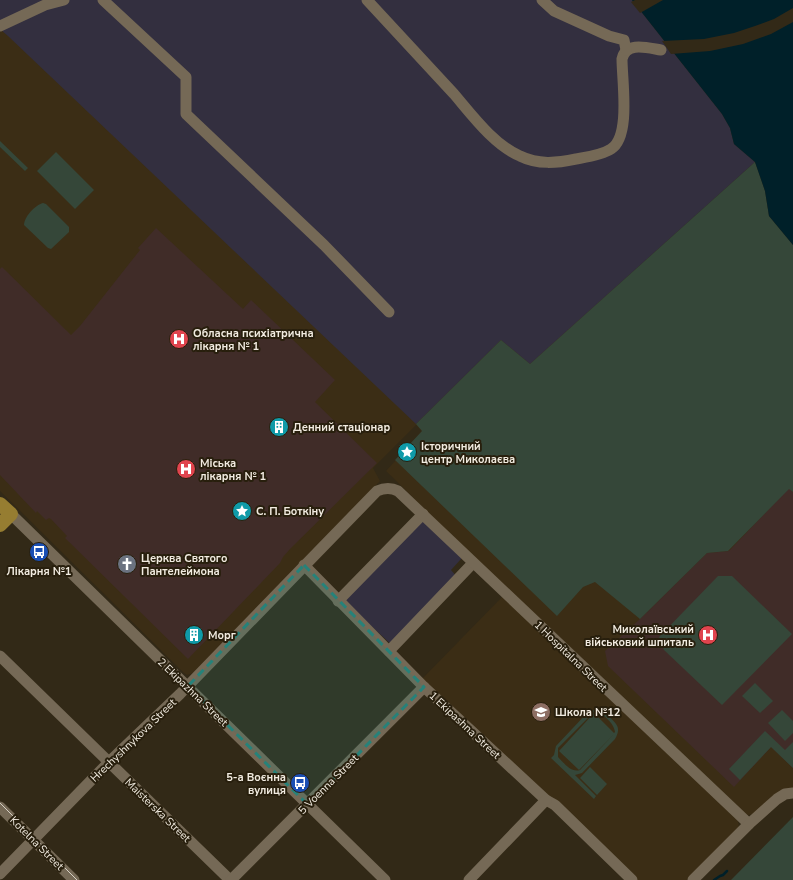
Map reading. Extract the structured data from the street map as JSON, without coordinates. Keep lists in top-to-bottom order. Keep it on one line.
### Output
{"streets":{"main road":["2 Ekipazhna Street"],"street":["1 Hospitalna Street","1 Ekipashna Street","Hrechyshnykova Street","5 Voenna Street","Maisterska Street","Kotelna Street"]},"crossings":[["1 Hospitalna Street","Hrechyshnykova Street"],["2 Ekipazhna Street","Hrechyshnykova Street"],["2 Ekipazhna Street","5 Voenna Street"],["1 Ekipashna Street","Hrechyshnykova Street"],["1 Ekipashna Street","5 Voenna Street"],["Hrechyshnykova Street","Maisterska Street"],["Hrechyshnykova Street","Kotelna Street"],["5 Voenna Street","Maisterska Street"]],"places":{"hospital":["Обласна психіатрична лікарня № 1","Міська лікарня № 1","Миколаївський військовий шпиталь"],"building":["Денний стаціонар","Морг"],"place":["Історичний центр Миколаєва","С. П. Боткіну"],"bus stop":["Лікарня №1","5-а Воєнна вулиця"],"church":["Церква Святого Пантелеймона"],"school or university":["Школа №12"]}}
